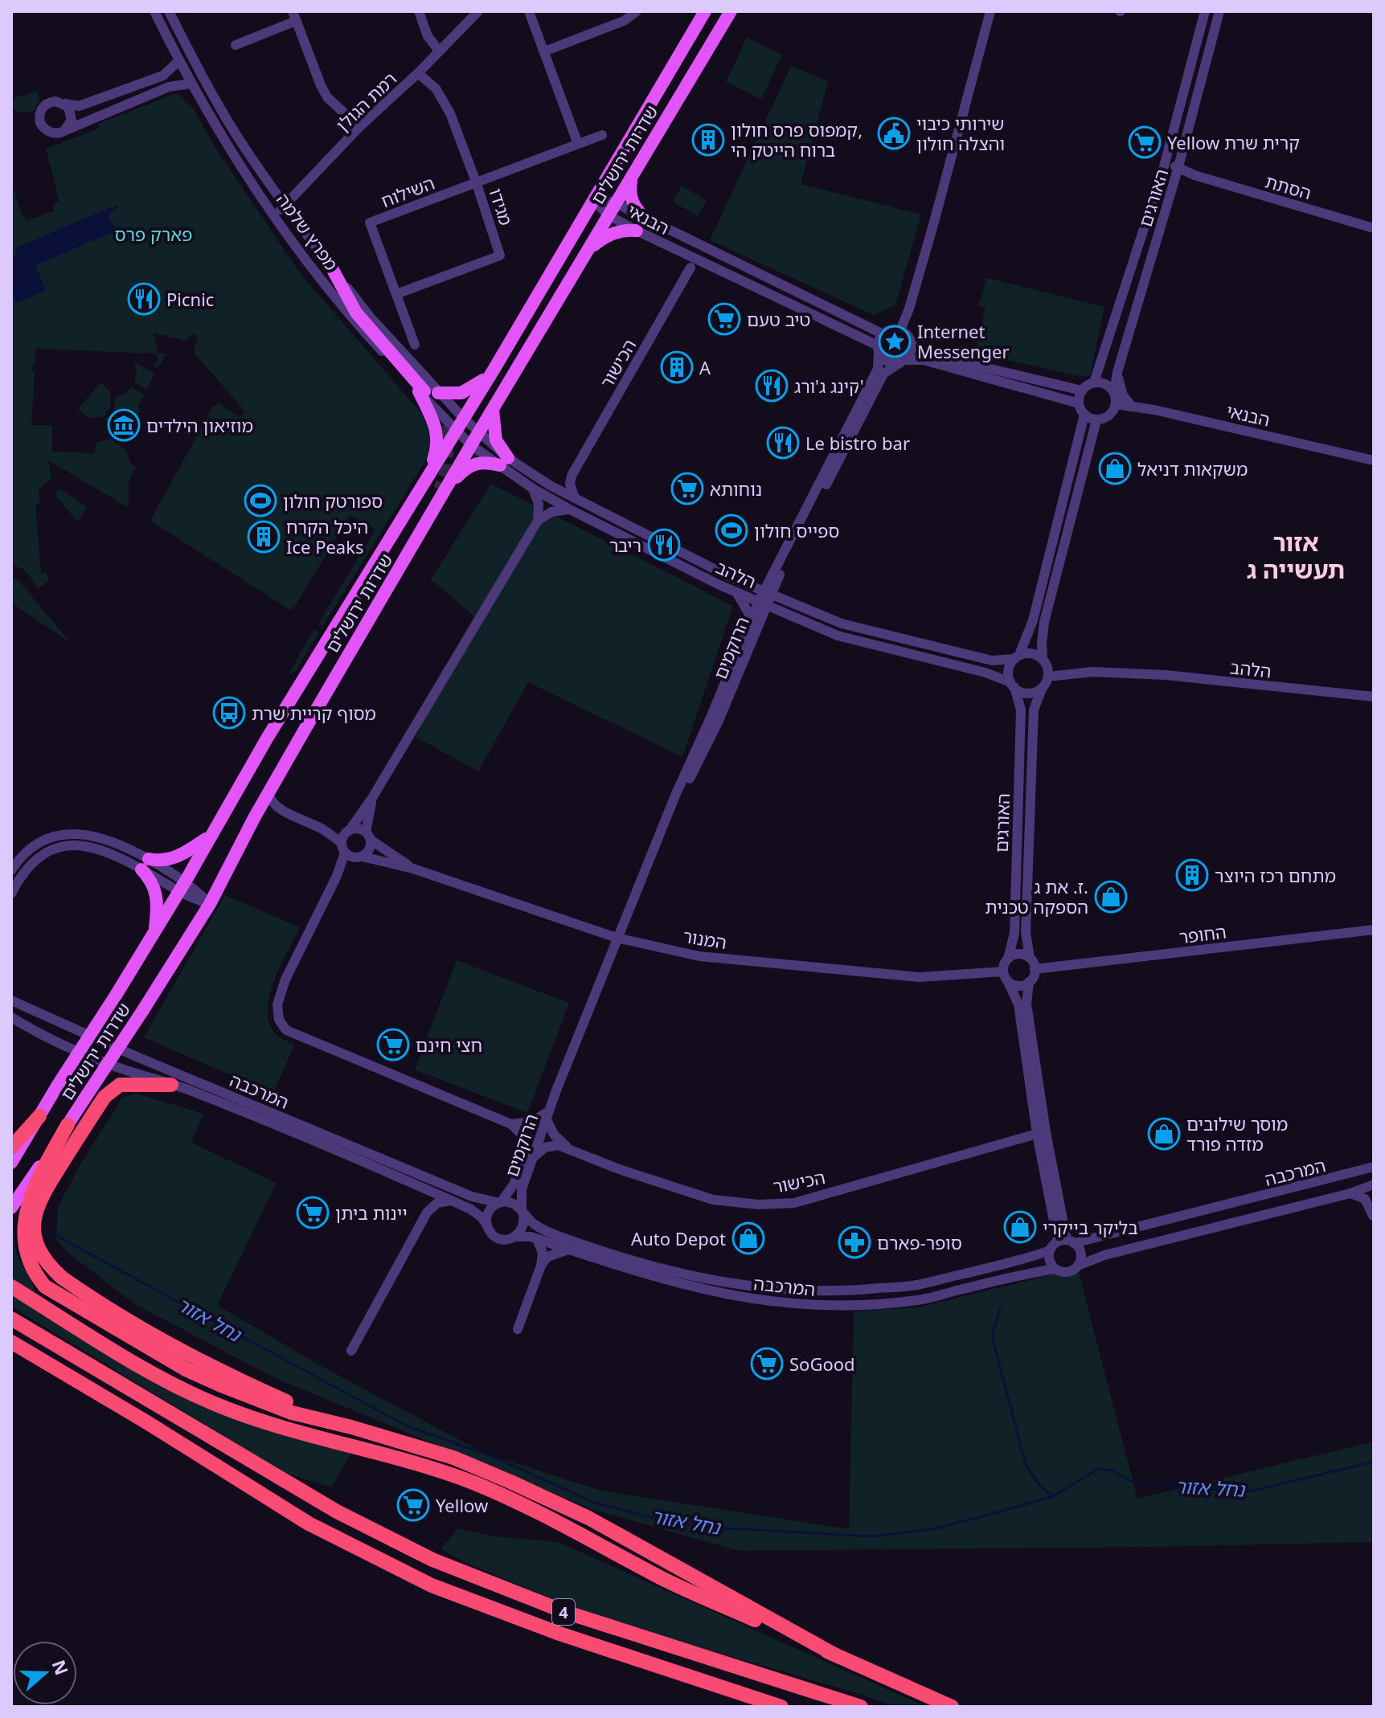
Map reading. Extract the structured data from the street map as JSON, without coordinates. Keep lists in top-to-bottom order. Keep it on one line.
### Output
{"streets":{"highway":["4"],"main road":["שדרות ירושלים"],"street":["רמת הגולן","הסתת","השילוח","האורגים","מגידו","הבנאי","מפרץ שלמה","הכישור","הלהב","הרוקמים","החופר","המנור","המרכבה"]},"crossings":[["רמת הגולן","מגידו"],["רמת הגולן","מפרץ שלמה"],["שדרות ירושלים","הבנאי"],["שדרות ירושלים","מפרץ שלמה"],["שדרות ירושלים","הלהב"],["שדרות ירושלים","המנור"],["הסתת","האורגים"],["השילוח","מגידו"],["האורגים","הבנאי"],["האורגים","הלהב"],["האורגים","החופר"],["האורגים","המנור"],["הבנאי","הרוקמים"],["מפרץ שלמה","הלהב"],["הכישור","הרוקמים"],["הלהב","הרוקמים"],["הרוקמים","המנור"],["הרוקמים","המרכבה"],["החופר","המנור"]],"districts":["אזור תעשייה ג"],"water":["נחל אזור"],"parks":["פארק פרס"],"places":{"public building":["שירותי כיבוי והצלה חולון"],"building":["קמפוס פרס חולון, ברוח הייטק הי","A","היכל הקרח Ice Peaks","מתחם רכז היוצר"],"supermarket":["Yellow קרית שרת","טיב טעם","נוחותא","חצי חינם","יינות ביתן","SoGood","Yellow"],"restaurant":["Picnic","קינג ג'ורג'","Le bistro bar","ריבר"],"place":["Internet Messenger"],"museum":["מוזיאון הילדים"],"shop":["משקאות דניאל","ז. את ג. הספקה טכנית","מוסך שילובים מזדה פורד","בליקר בייקרי","Auto Depot"],"sports":["ספורטק חולון","ספייס חולון"],"bus stop":["מסוף קריית שרת"],"pharmacy":["סופר-פארם"]},"north":"right"}
